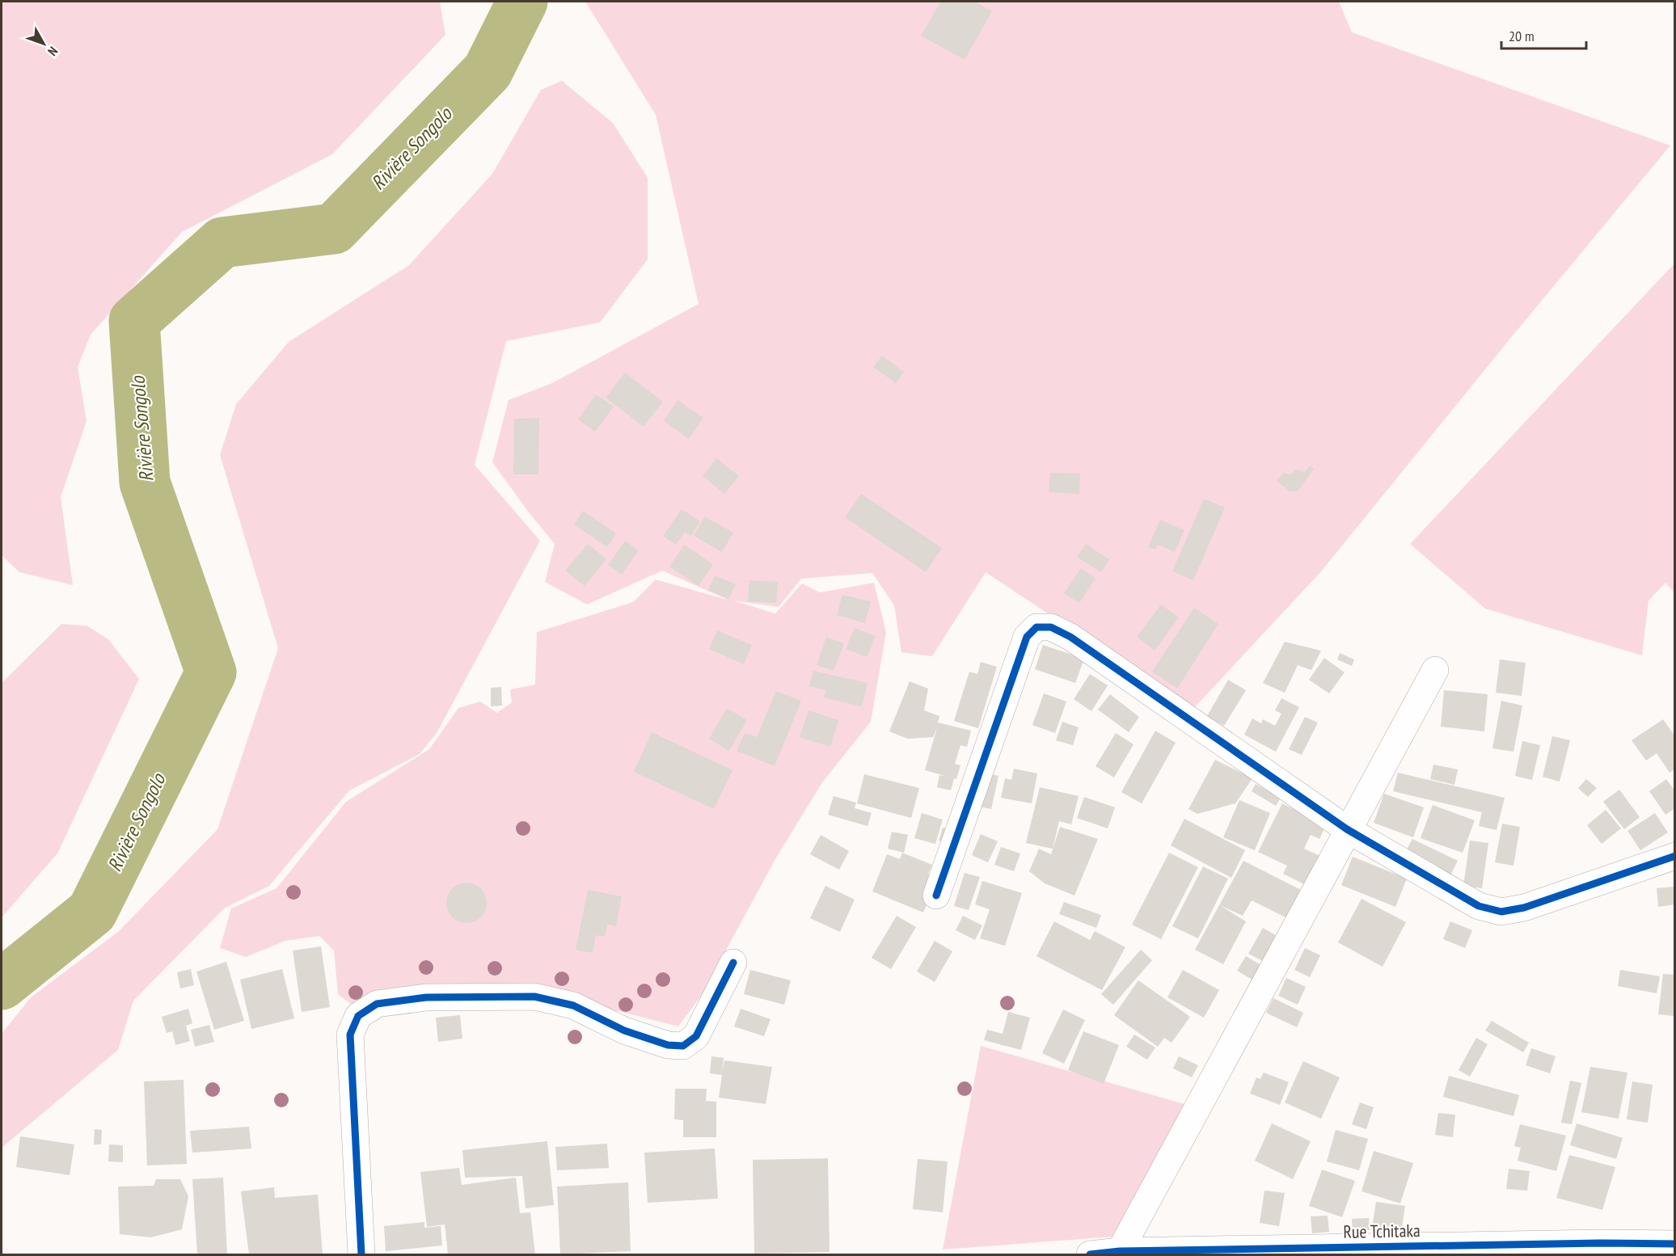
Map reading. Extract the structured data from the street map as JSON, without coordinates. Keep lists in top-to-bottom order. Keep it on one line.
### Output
{"streets":{"street":["Rue Tchitaka"]},"water":["Rivière Songolo"],"scale_bar":"20 m","north":"bottom right"}
